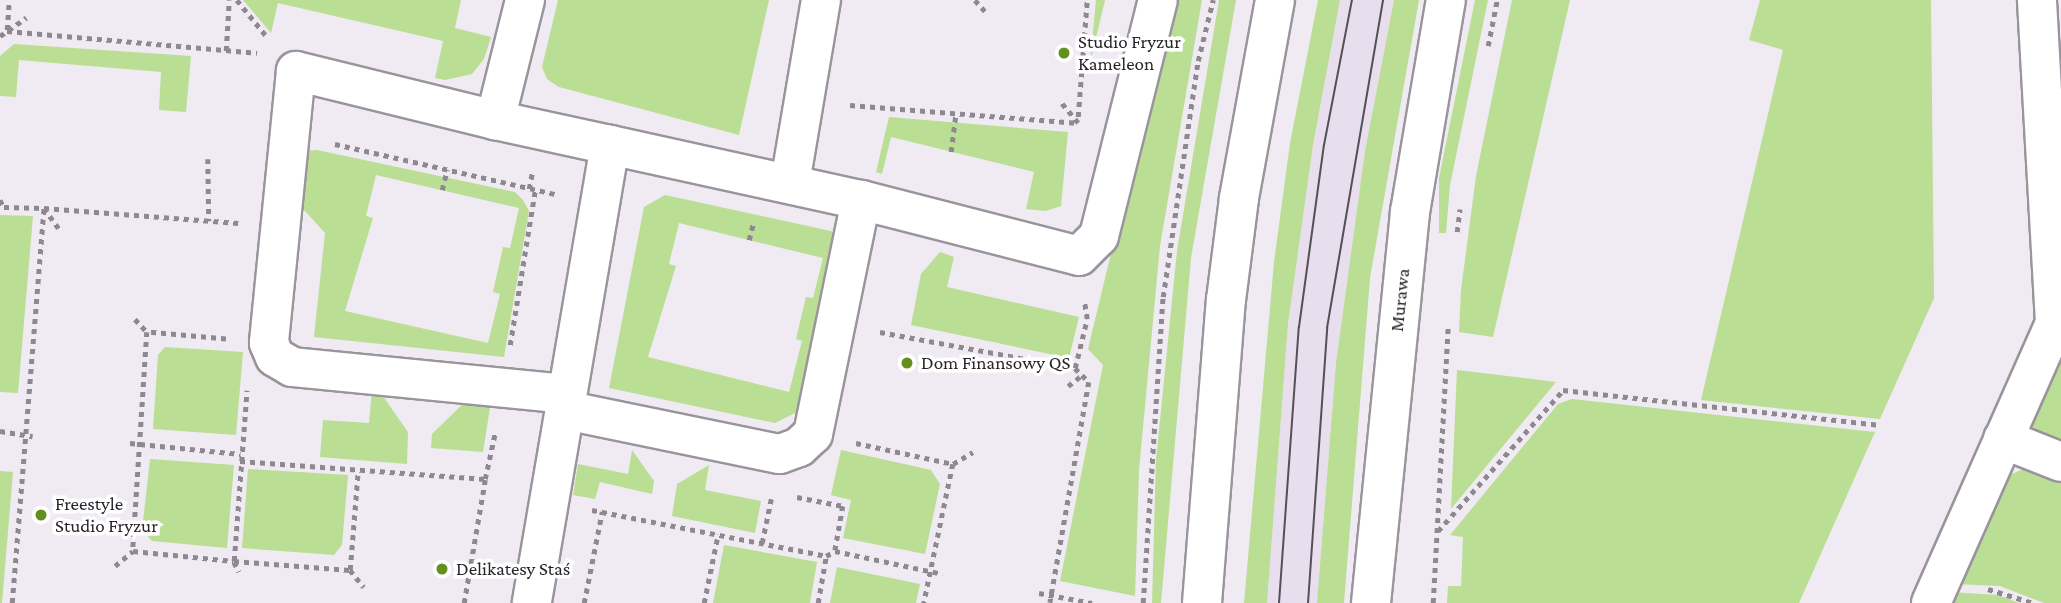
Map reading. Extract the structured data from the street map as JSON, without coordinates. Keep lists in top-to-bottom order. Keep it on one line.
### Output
{"streets":{"street":["Murawa"]},"places":["Studio Fryzur Kameleon","Dom Finansowy QS","Freestyle Studio Fryzur","Delikatesy Staś"]}
